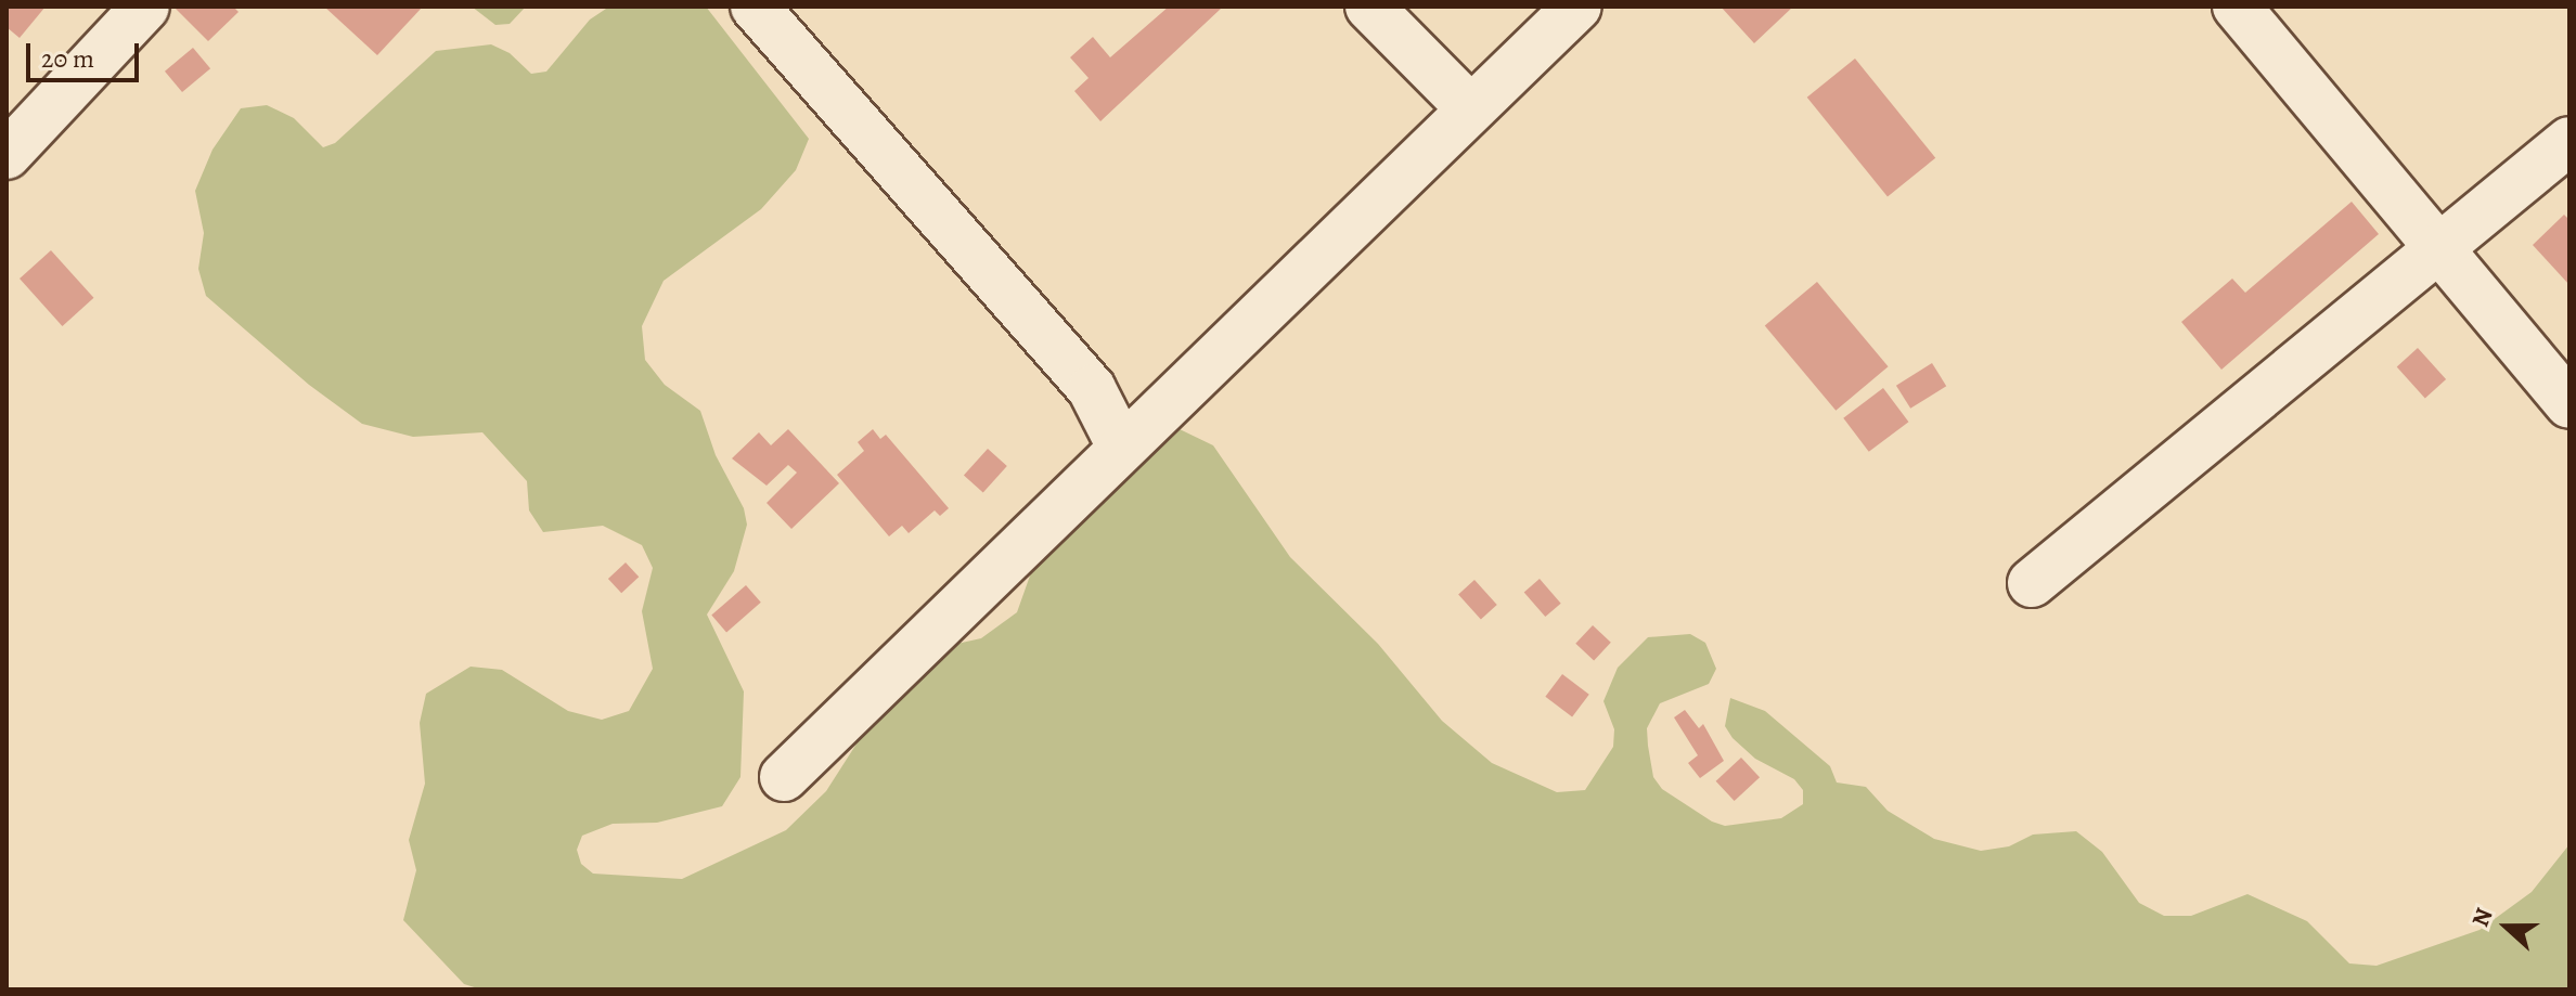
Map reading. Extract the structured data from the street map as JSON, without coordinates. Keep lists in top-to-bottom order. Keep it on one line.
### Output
{"scale_bar":"20 m","north":"left"}
